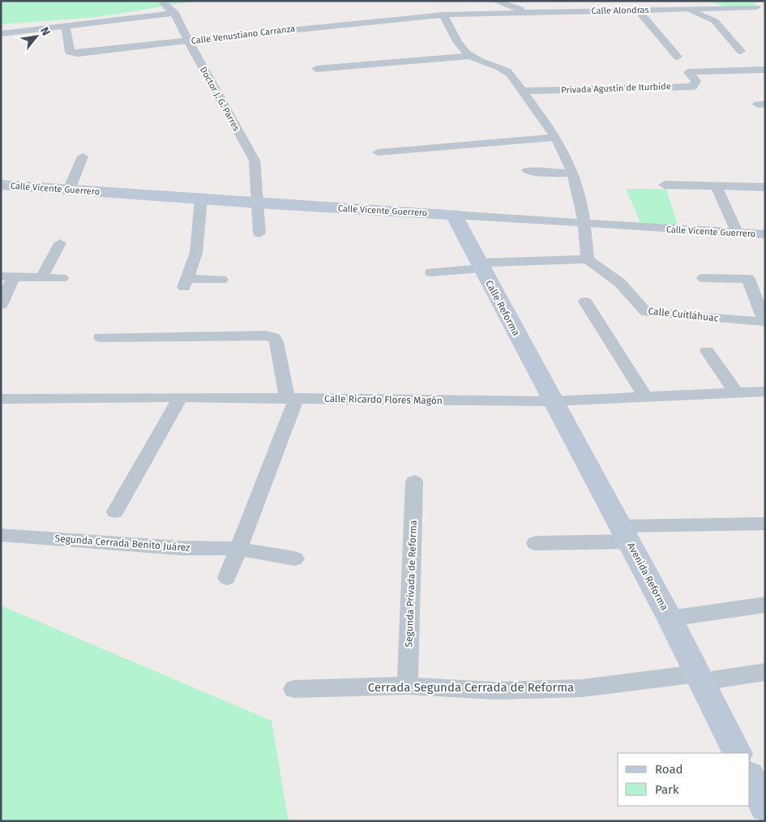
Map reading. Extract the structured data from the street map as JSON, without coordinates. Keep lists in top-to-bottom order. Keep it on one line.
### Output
{"streets":{"street":["Calle Alondras","Calle Venustiano Carranza","Privada Agustín de Iturbide","Doctor J. G. Parres","Calle Vicente Guerrero","Calle Reforma","Calle Cuitláhuac","Calle Ricardo Flores Magón","Segunda Cerrada Benito Juárez","Avenida Reforma","Segunda Privada de Reforma","Cerrada Segunda Cerrada de Reforma"]},"crossings":[["Calle Alondras","Calle Venustiano Carranza"],["Calle Venustiano Carranza","Doctor J. G. Parres"],["Doctor J. G. Parres","Calle Vicente Guerrero"],["Calle Vicente Guerrero","Calle Reforma"],["Calle Reforma","Calle Ricardo Flores Magón"],["Calle Reforma","Avenida Reforma"],["Calle Ricardo Flores Magón","Avenida Reforma"],["Avenida Reforma","Cerrada Segunda Cerrada de Reforma"],["Segunda Privada de Reforma","Cerrada Segunda Cerrada de Reforma"]],"legend":["Road","Park"],"north":"top right"}
